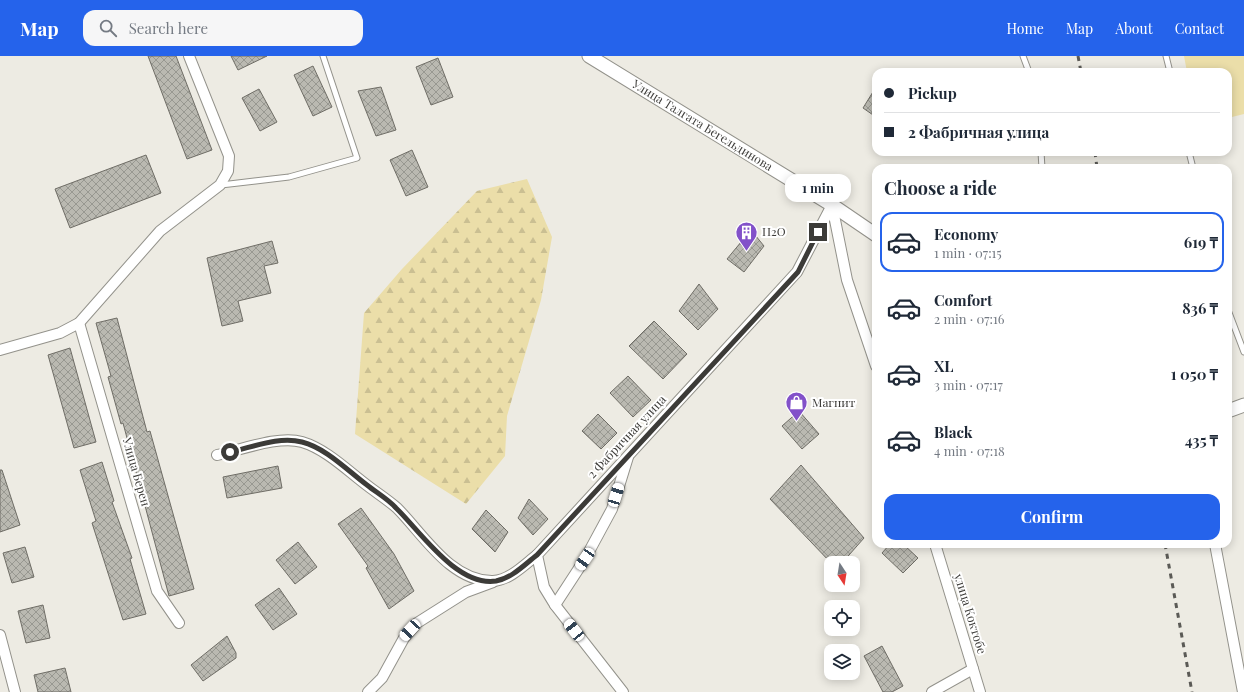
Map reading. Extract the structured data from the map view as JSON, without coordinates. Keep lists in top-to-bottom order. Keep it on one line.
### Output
{"streets":{"street":["Улица Талгата Бегельдинова","2 Фабричная улица","Улица Берен","улица Коктобе"]},"crossings":[["Улица Талгата Бегельдинова","2 Фабричная улица"]],"places":{"building":["H2O"],"shop":["Магнит"]},"north":"bottom","page":{"header":"Map","search":"Search here","nav":["Home","Map","About","Contact"],"banner":["Pickup","2 Фабричная улица"],"heading":"Choose a ride","bubble":"1 min","list":[{"name":"Economy","note":"1 min · 07:15","value":"619 ₸"},{"name":"Comfort","note":"2 min · 07:16","value":"836 ₸"},{"name":"XL","note":"3 min · 07:17","value":"1 050 ₸"},{"name":"Black","note":"4 min · 07:18","value":"435 ₸"}],"buttons":"Confirm"}}
